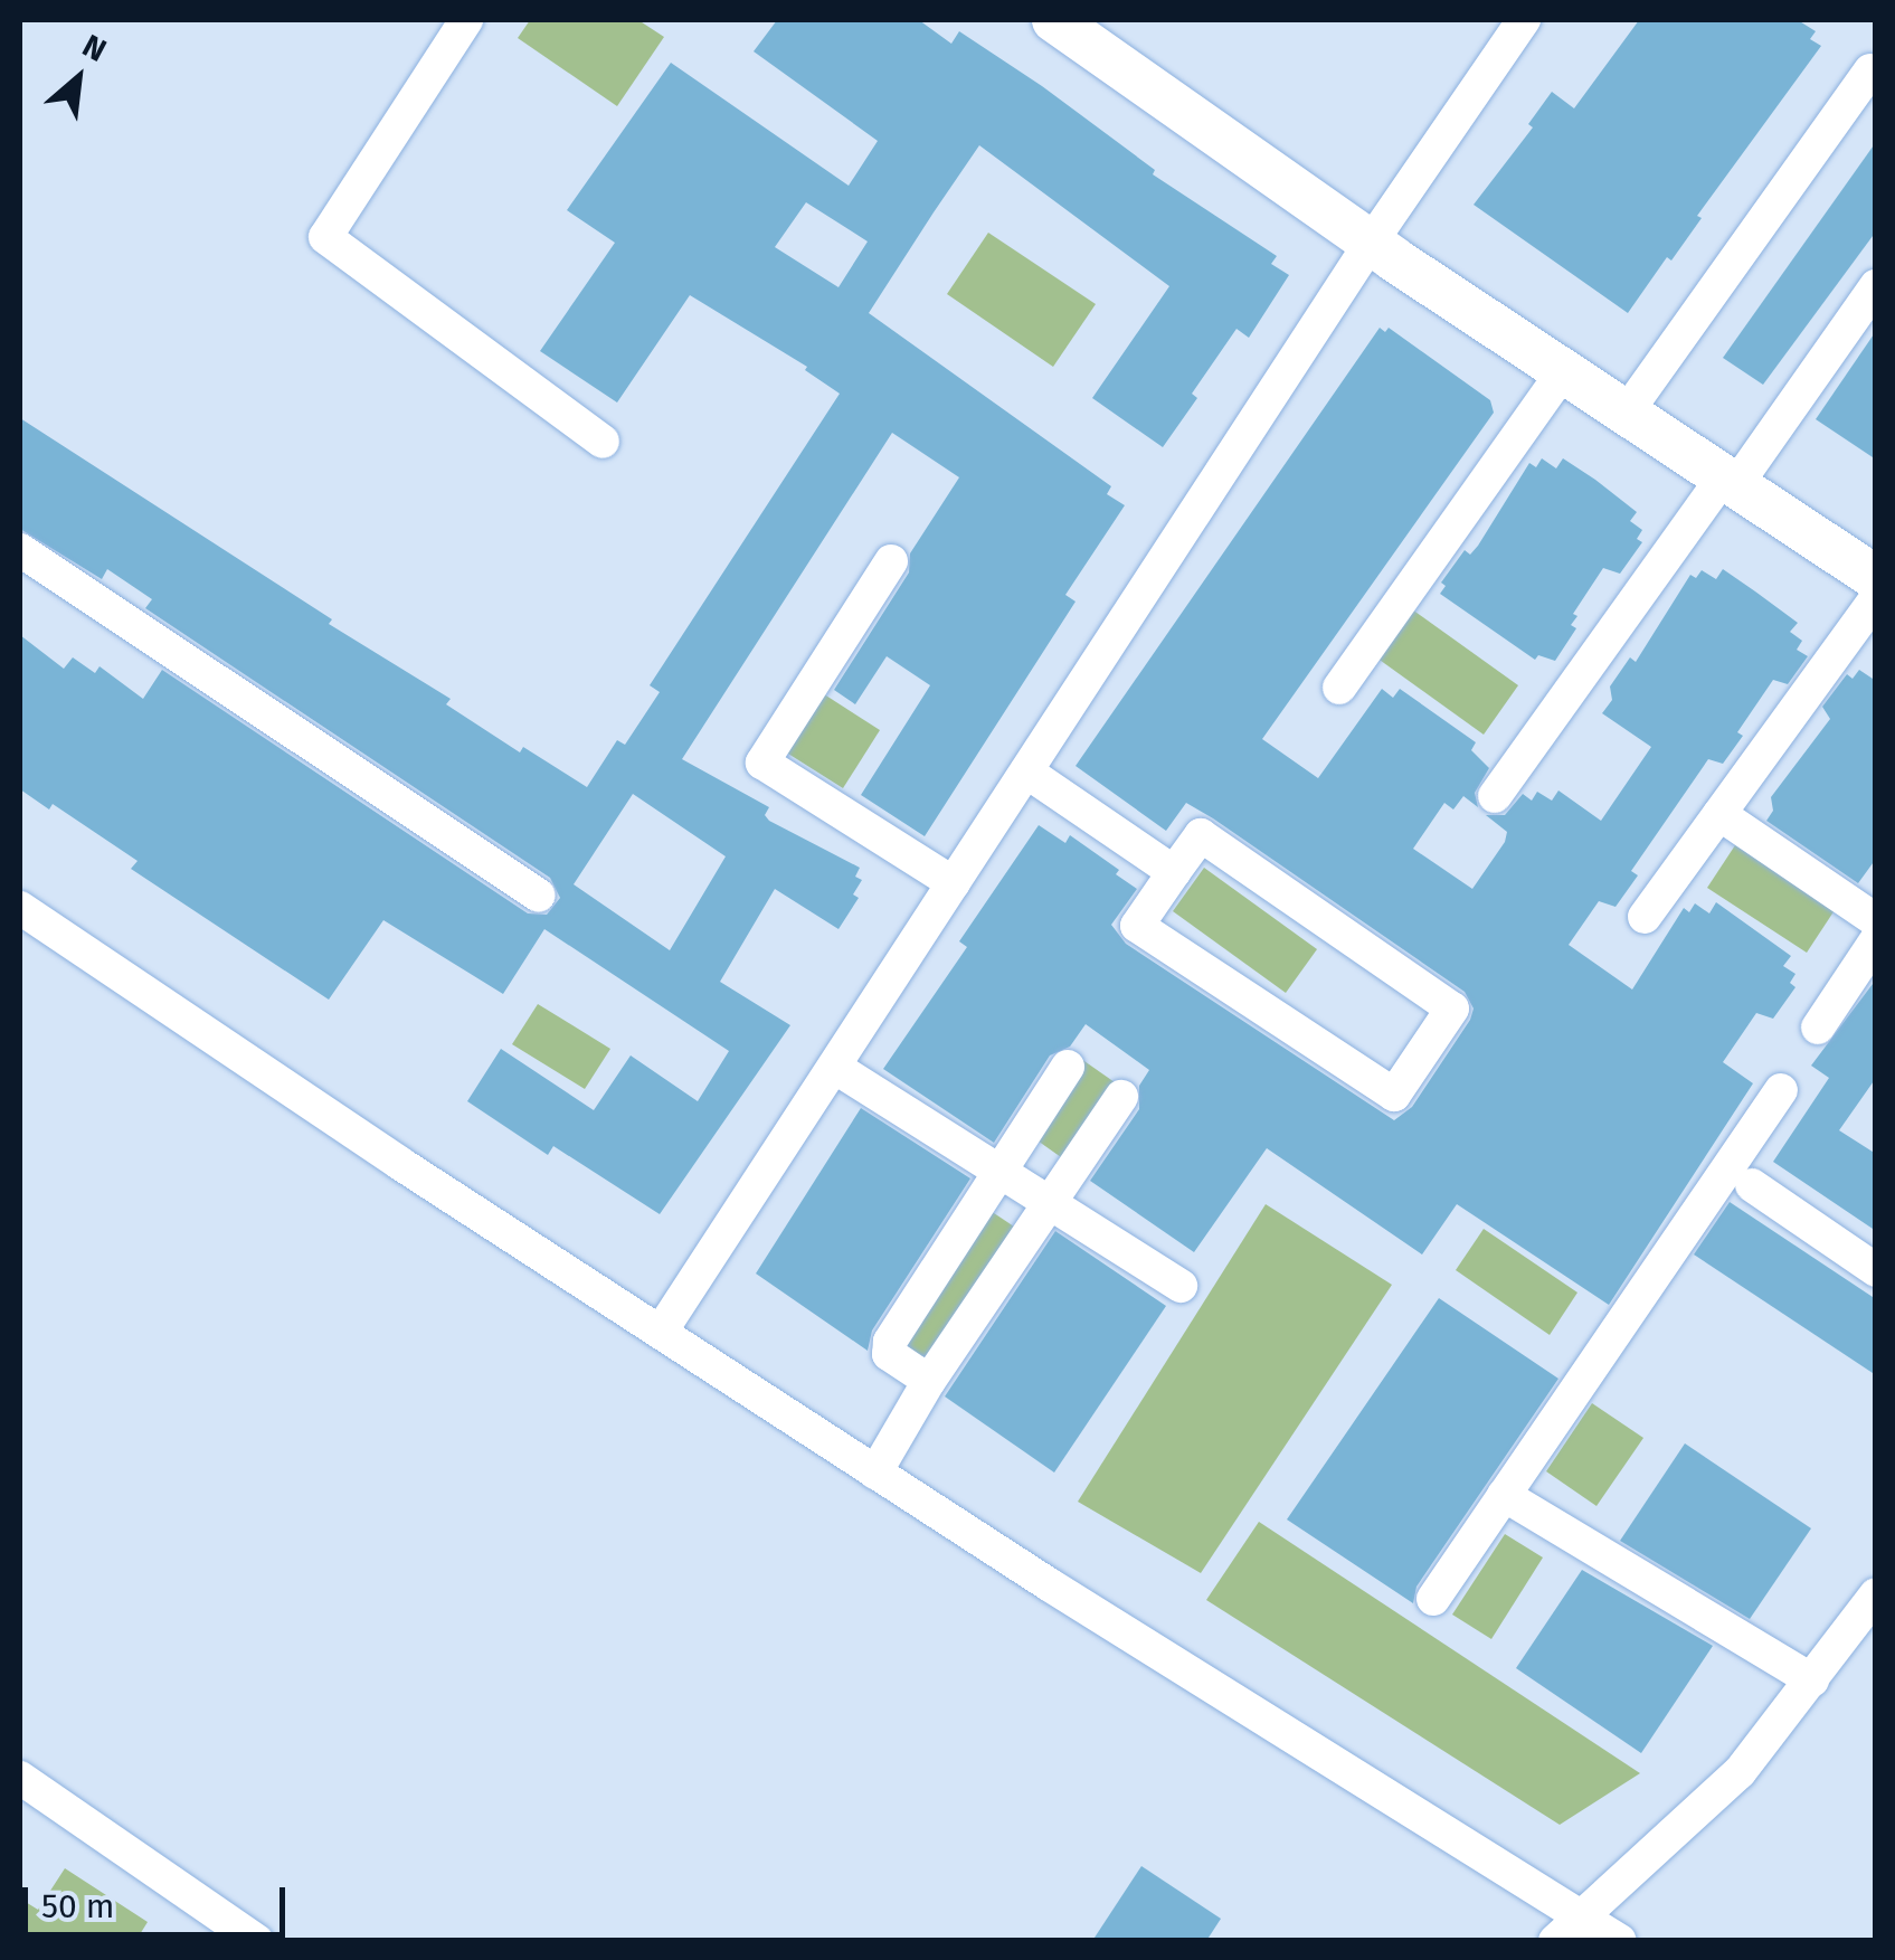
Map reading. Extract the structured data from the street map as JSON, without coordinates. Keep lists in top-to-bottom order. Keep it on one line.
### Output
{"scale_bar":"50 m","north":"top right"}
